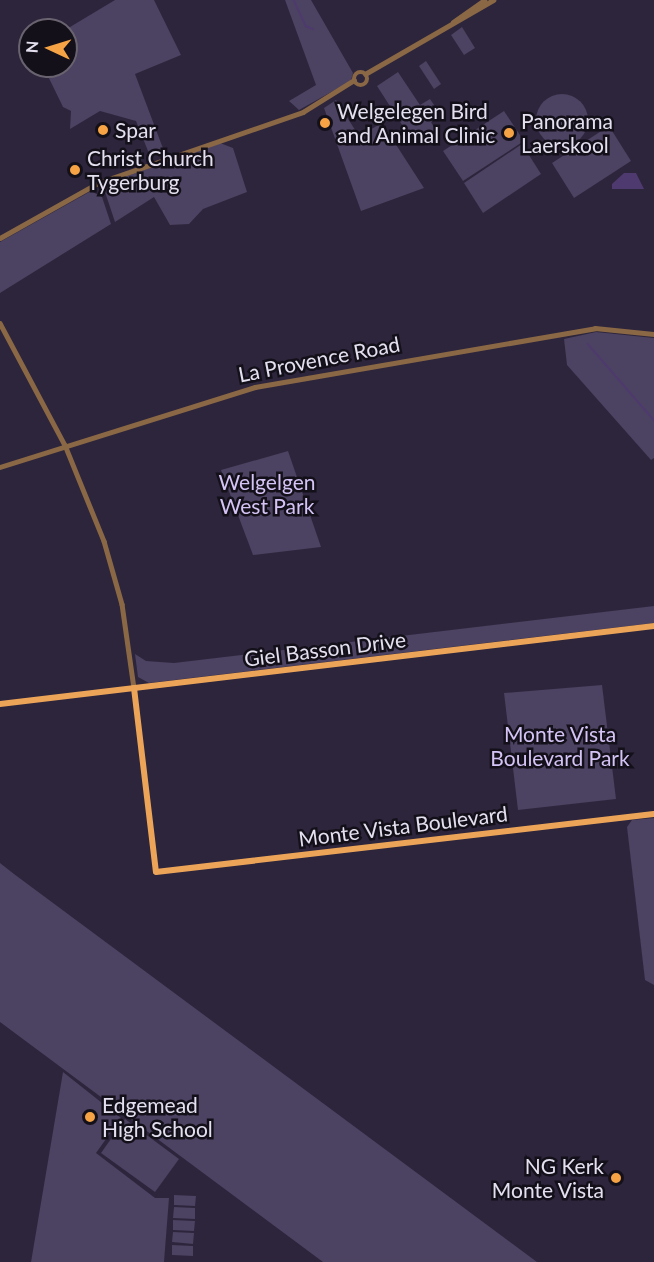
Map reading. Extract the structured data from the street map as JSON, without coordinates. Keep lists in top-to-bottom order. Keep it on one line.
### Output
{"streets":{"main road":["Giel Basson Drive","Monte Vista Boulevard"],"street":["La Provence Road"]},"crossings":[["Giel Basson Drive","Monte Vista Boulevard"]],"parks":["Welgelgen West Park","Monte Vista Boulevard Park"],"places":["Welgelegen Bird and Animal Clinic","Spar","Panorama Laerskool","Christ Church Tygerburg","Edgemead High School","NG Kerk Monte Vista"],"north":"left"}
